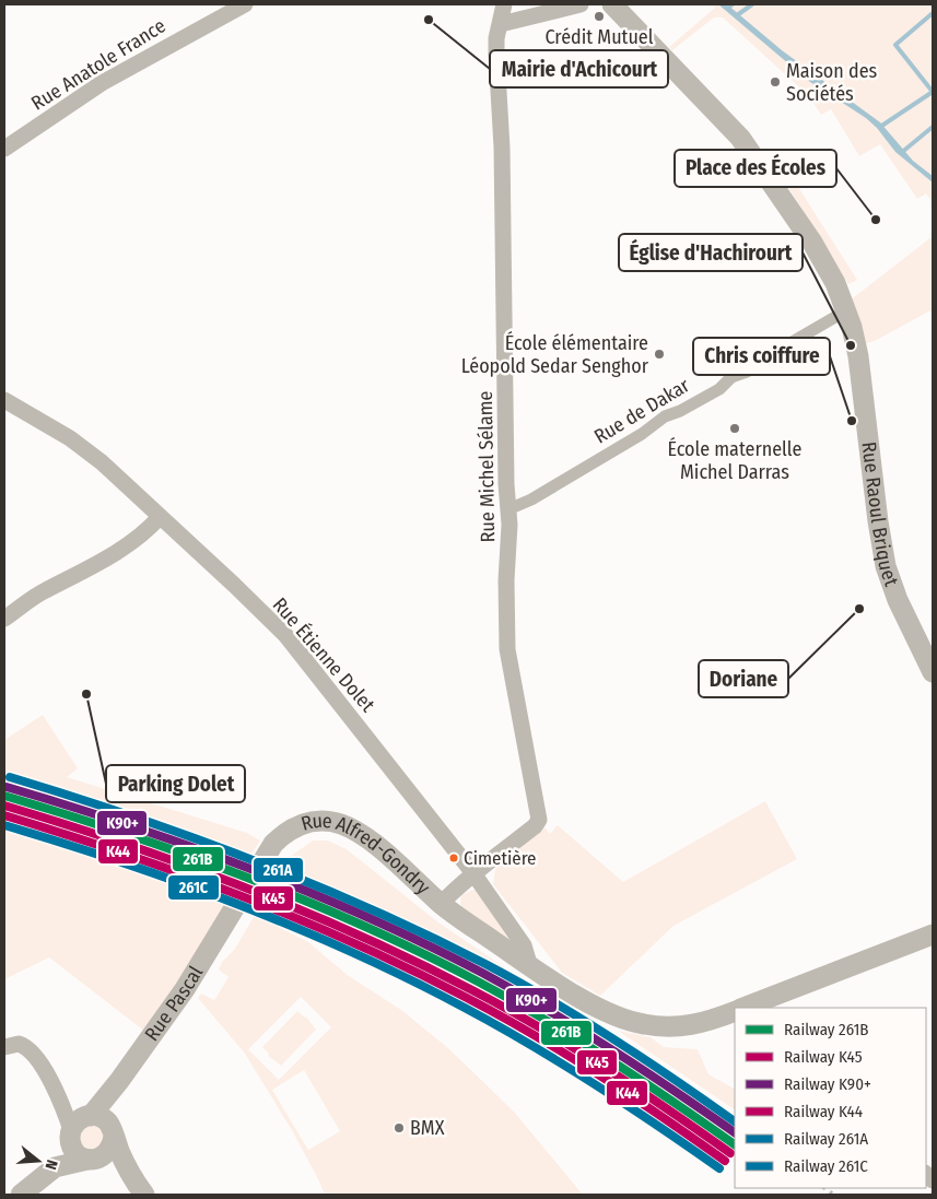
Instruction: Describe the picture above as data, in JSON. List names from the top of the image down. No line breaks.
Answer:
{"streets":{"street":["Rue Anatole France","Rue de Dakar","Rue Michel Sélame","Rue Raoul Briquet","Rue Étienne Dolet","Rue Alfred-Gondry","Rue Pascal"]},"crossings":[["Rue de Dakar","Rue Michel Sélame"],["Rue de Dakar","Rue Raoul Briquet"],["Rue Michel Sélame","Rue Étienne Dolet"],["Rue Étienne Dolet","Rue Alfred-Gondry"],["Rue Alfred-Gondry","Rue Pascal"]],"places":["Crédit Mutuel","Mairie d'Achicourt","Maison des Sociétés","Place des Écoles","Église d'Hachirourt","École élémentaire Léopold Sedar Senghor","Chris coiffure","École maternelle Michel Darras","Doriane","Parking Dolet","Cimetière","BMX"],"lines":["rail line 261A","rail line K90+","rail line 261B","rail line K45","rail line K44","rail line 261C"],"legend":["Railway 261B","Railway K45","Railway K90+","Railway K44","Railway 261A","Railway 261C"],"north":"right"}
